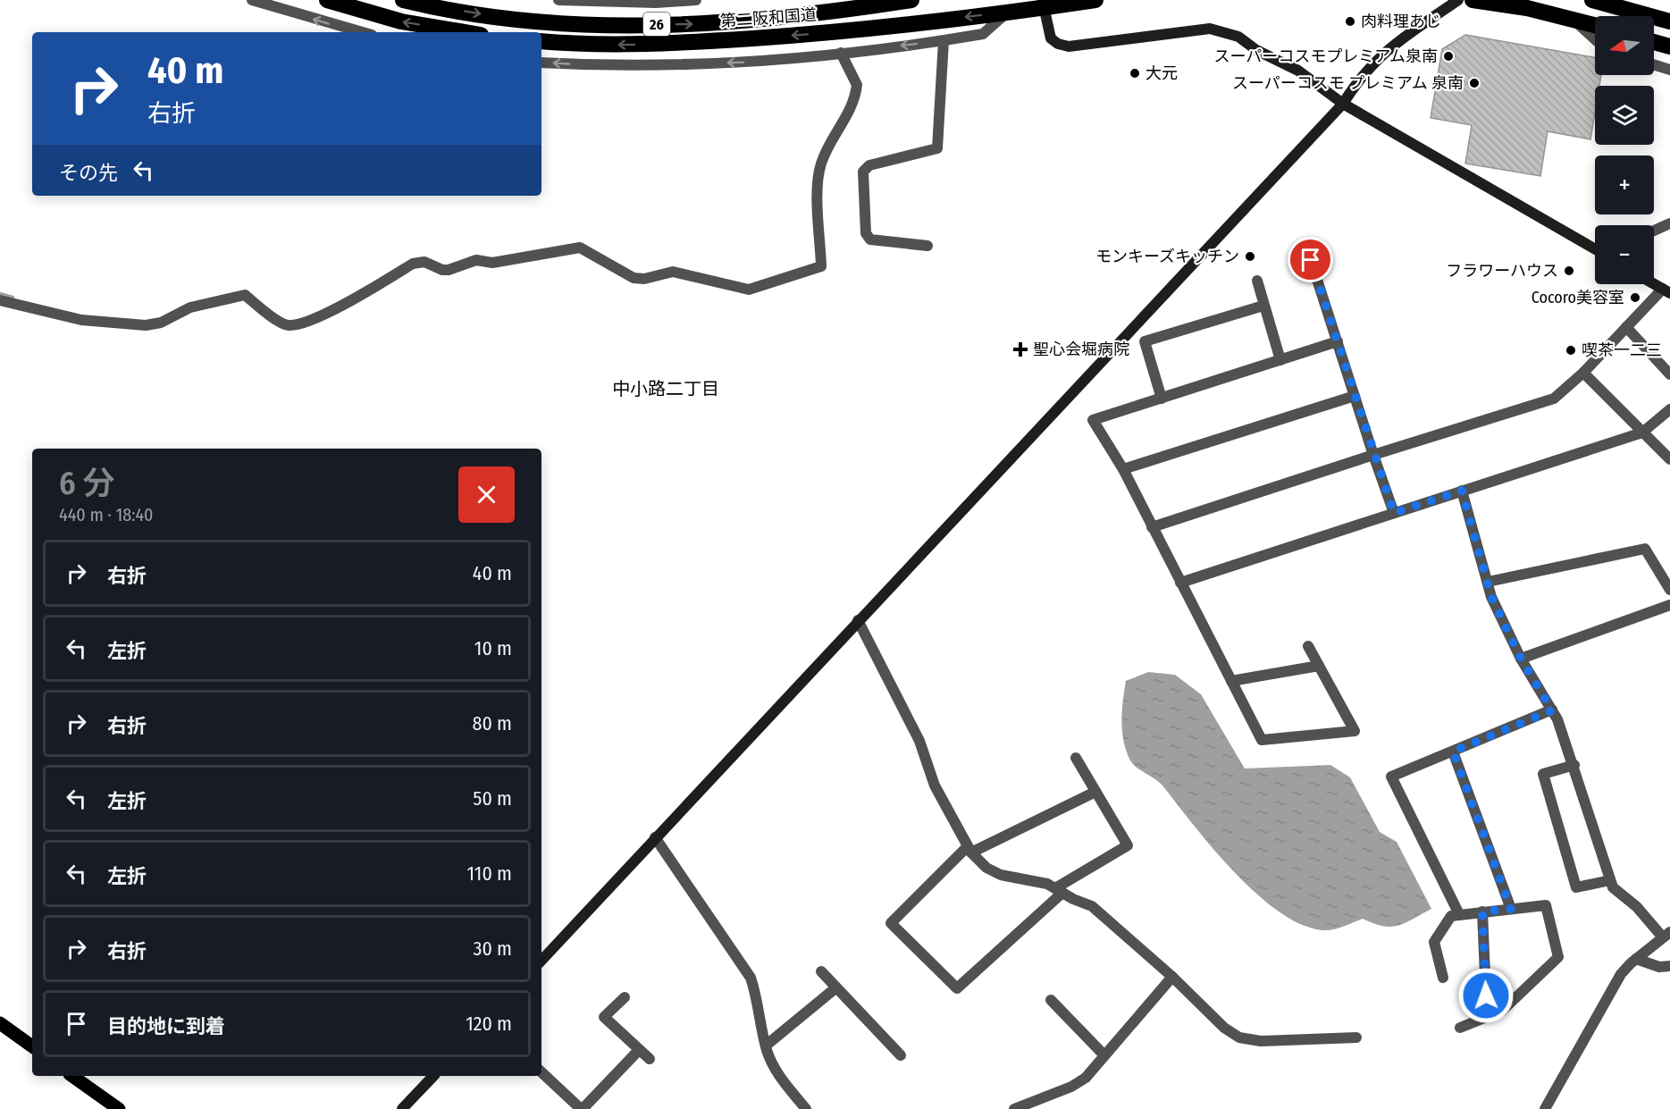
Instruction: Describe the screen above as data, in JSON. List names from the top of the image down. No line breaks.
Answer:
{"streets":{"highway":["第二阪和国道","26"]},"districts":["中小路二丁目"],"places":{"other":["肉料理あじ","スーパーコスモプレミアム泉南","大元","スーパーコスモ プレミアム 泉南","モンキーズキッチン","フラワーハウス","Cocoro美容室","喫茶一二三"],"health":["聖心会堀病院"]},"north":"left","page":{"map_buttons":["+","−"],"turn":["40 m","右折"],"then":"その先","heading":["6 分","440 m · 18:40"],"list":[{"name":"右折","value":"40 m"},{"name":"左折","value":"10 m"},{"name":"右折","value":"80 m"},{"name":"左折","value":"50 m"},{"name":"左折","value":"110 m"},{"name":"右折","value":"30 m"},{"name":"目的地に到着","value":"120 m"}]}}
